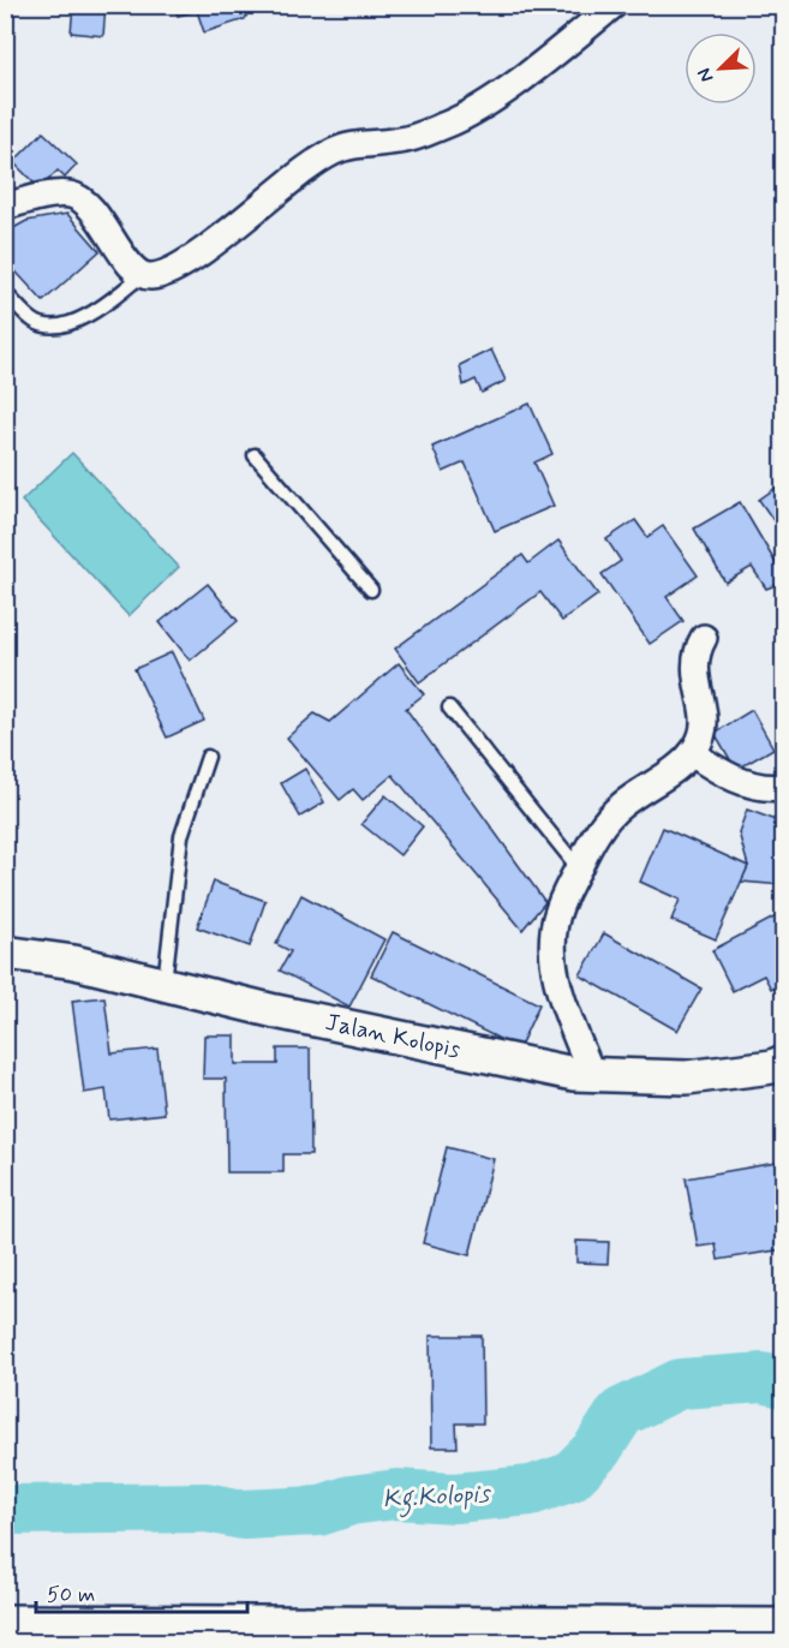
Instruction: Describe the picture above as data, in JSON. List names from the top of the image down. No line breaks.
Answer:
{"streets":{"street":["Jalan Kolopis"]},"water":["Kg.Kolopis"],"scale_bar":"50 m","north":"bottom left"}
